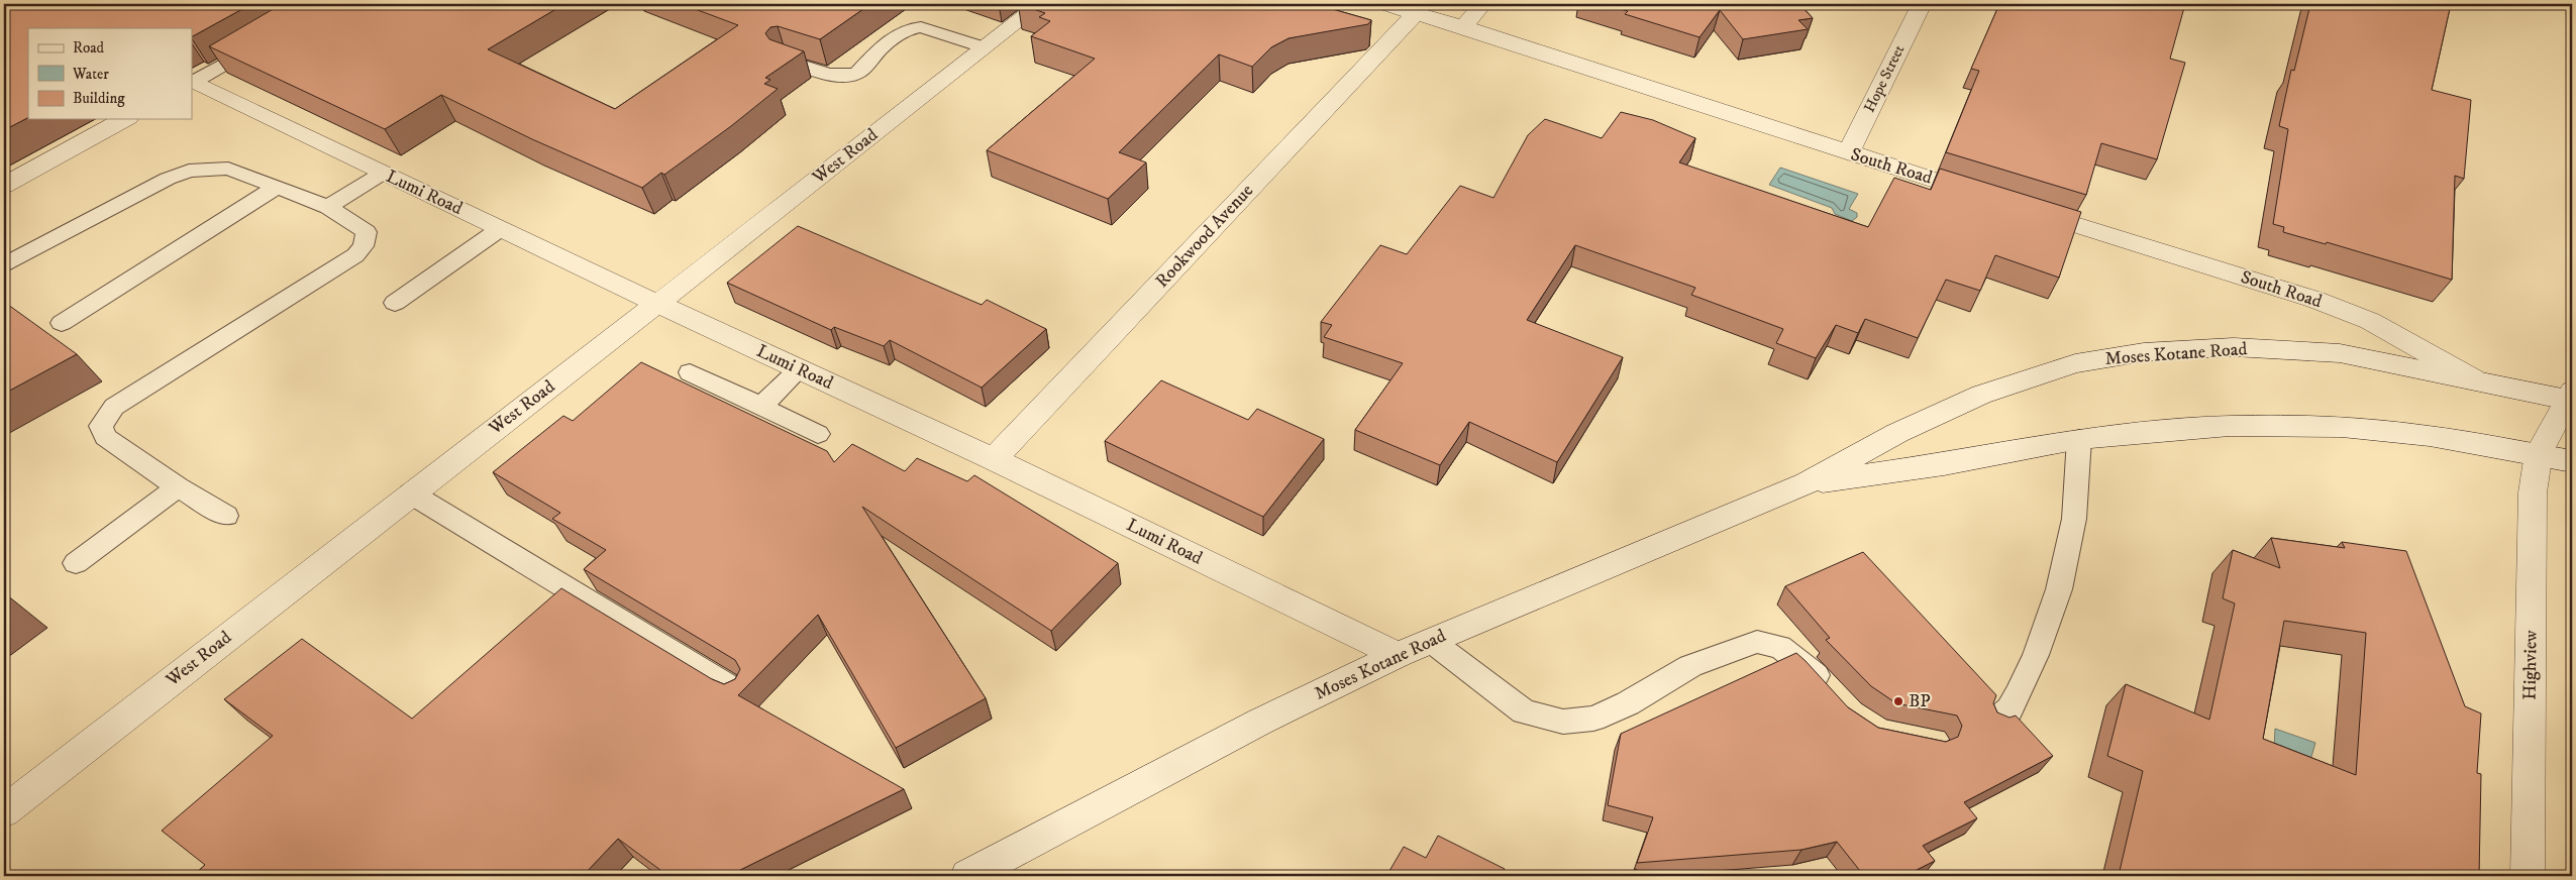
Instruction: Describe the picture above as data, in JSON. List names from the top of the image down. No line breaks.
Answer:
{"streets":{"street":["Hope Street","West Road","South Road","Lumi Road","Rookwood Avenue","Moses Kotane Road","Highview"]},"crossings":[["Hope Street","South Road"],["West Road","Lumi Road"],["South Road","Rookwood Avenue"],["South Road","Moses Kotane Road"],["Lumi Road","Rookwood Avenue"],["Lumi Road","Moses Kotane Road"],["Moses Kotane Road","Highview"]],"places":["BP"],"legend":["Road","Water","Building"]}
